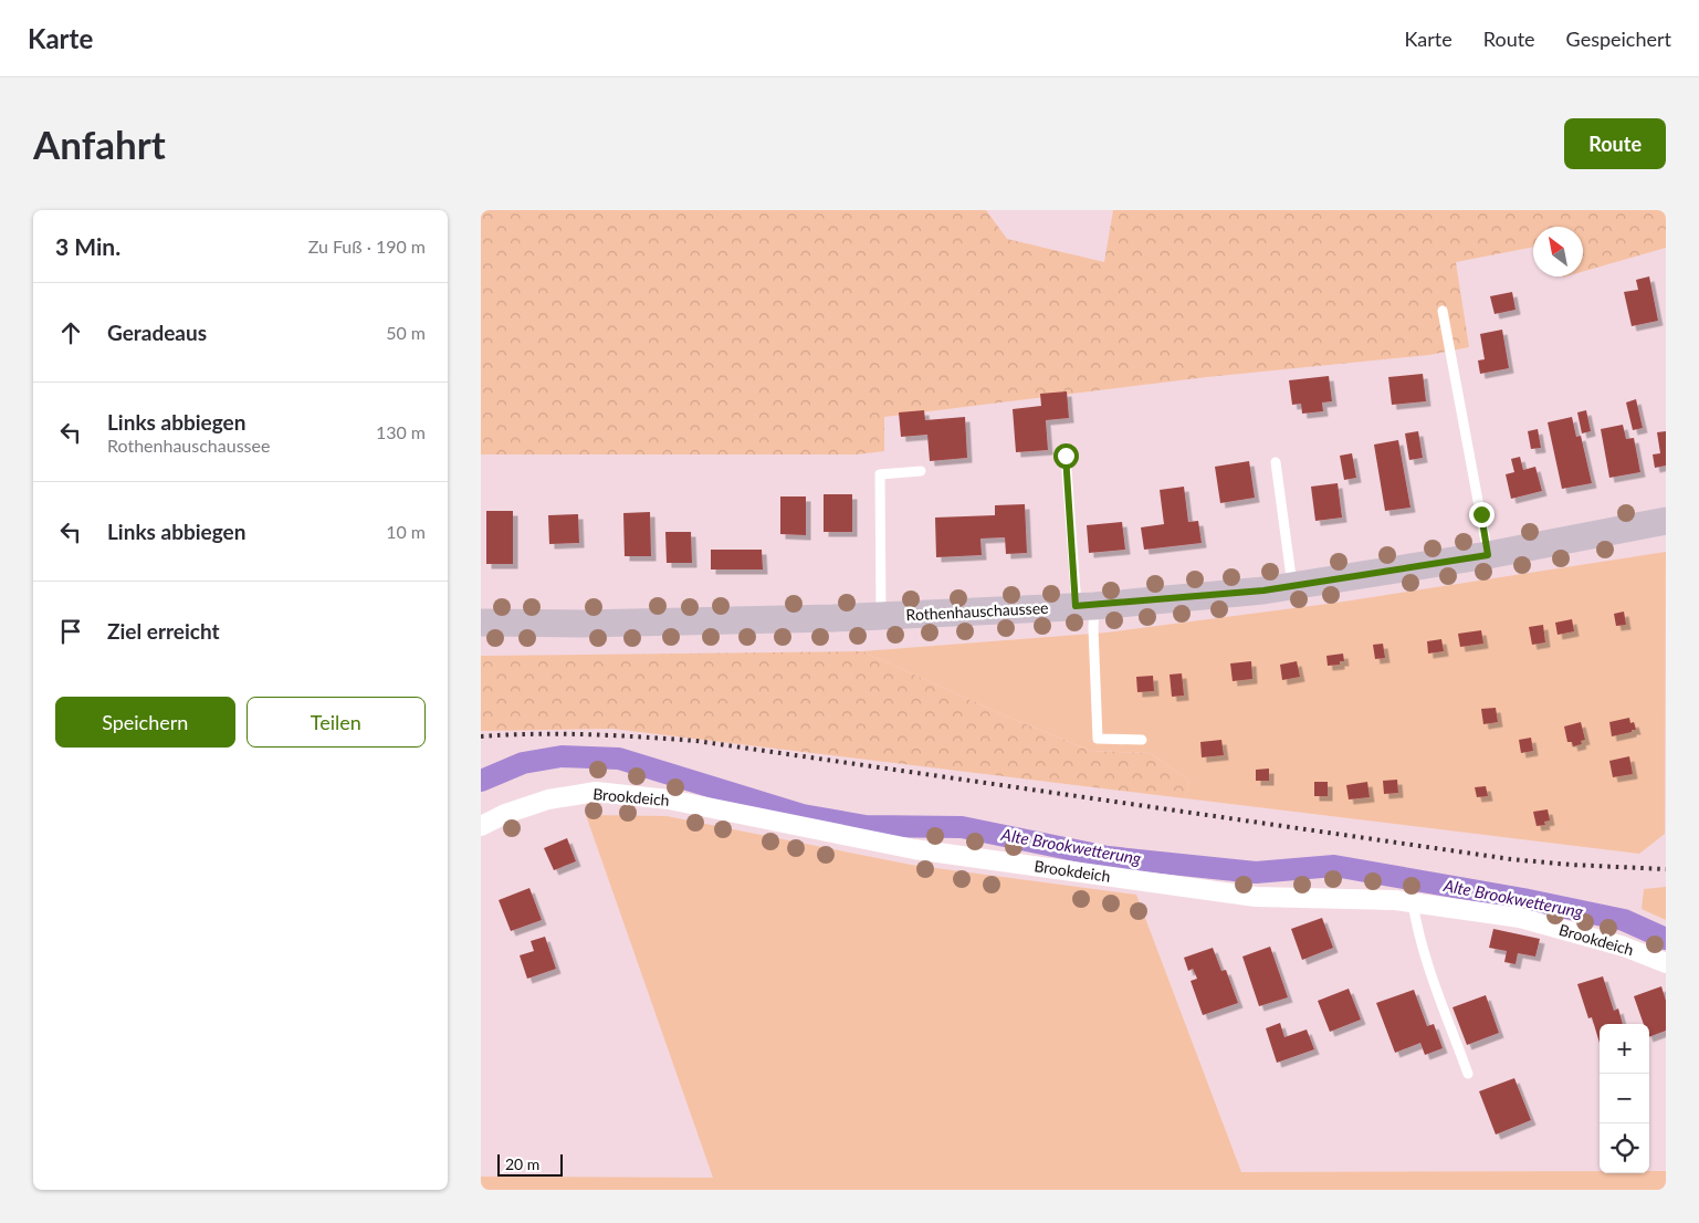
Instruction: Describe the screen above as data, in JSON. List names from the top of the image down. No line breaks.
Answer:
{"streets":{"main road":["Rothenhauschaussee"],"street":["Brookdeich"]},"water":["Alte Brookwetterung"],"scale_bar":"20 m","north":"top left","page":{"header":"Karte","nav":["Karte","Route","Gespeichert"],"buttons":["Route",["Speichern","Teilen"]],"title":"Anfahrt","heading":["3 Min.","Zu Fuß · 190 m"],"list":[["Geradeaus","50 m"],["Links abbiegen","Rothenhauschaussee","130 m"],["Links abbiegen","10 m"],"Ziel erreicht"],"map_buttons":["+","−"],"scale":"20 m"}}
